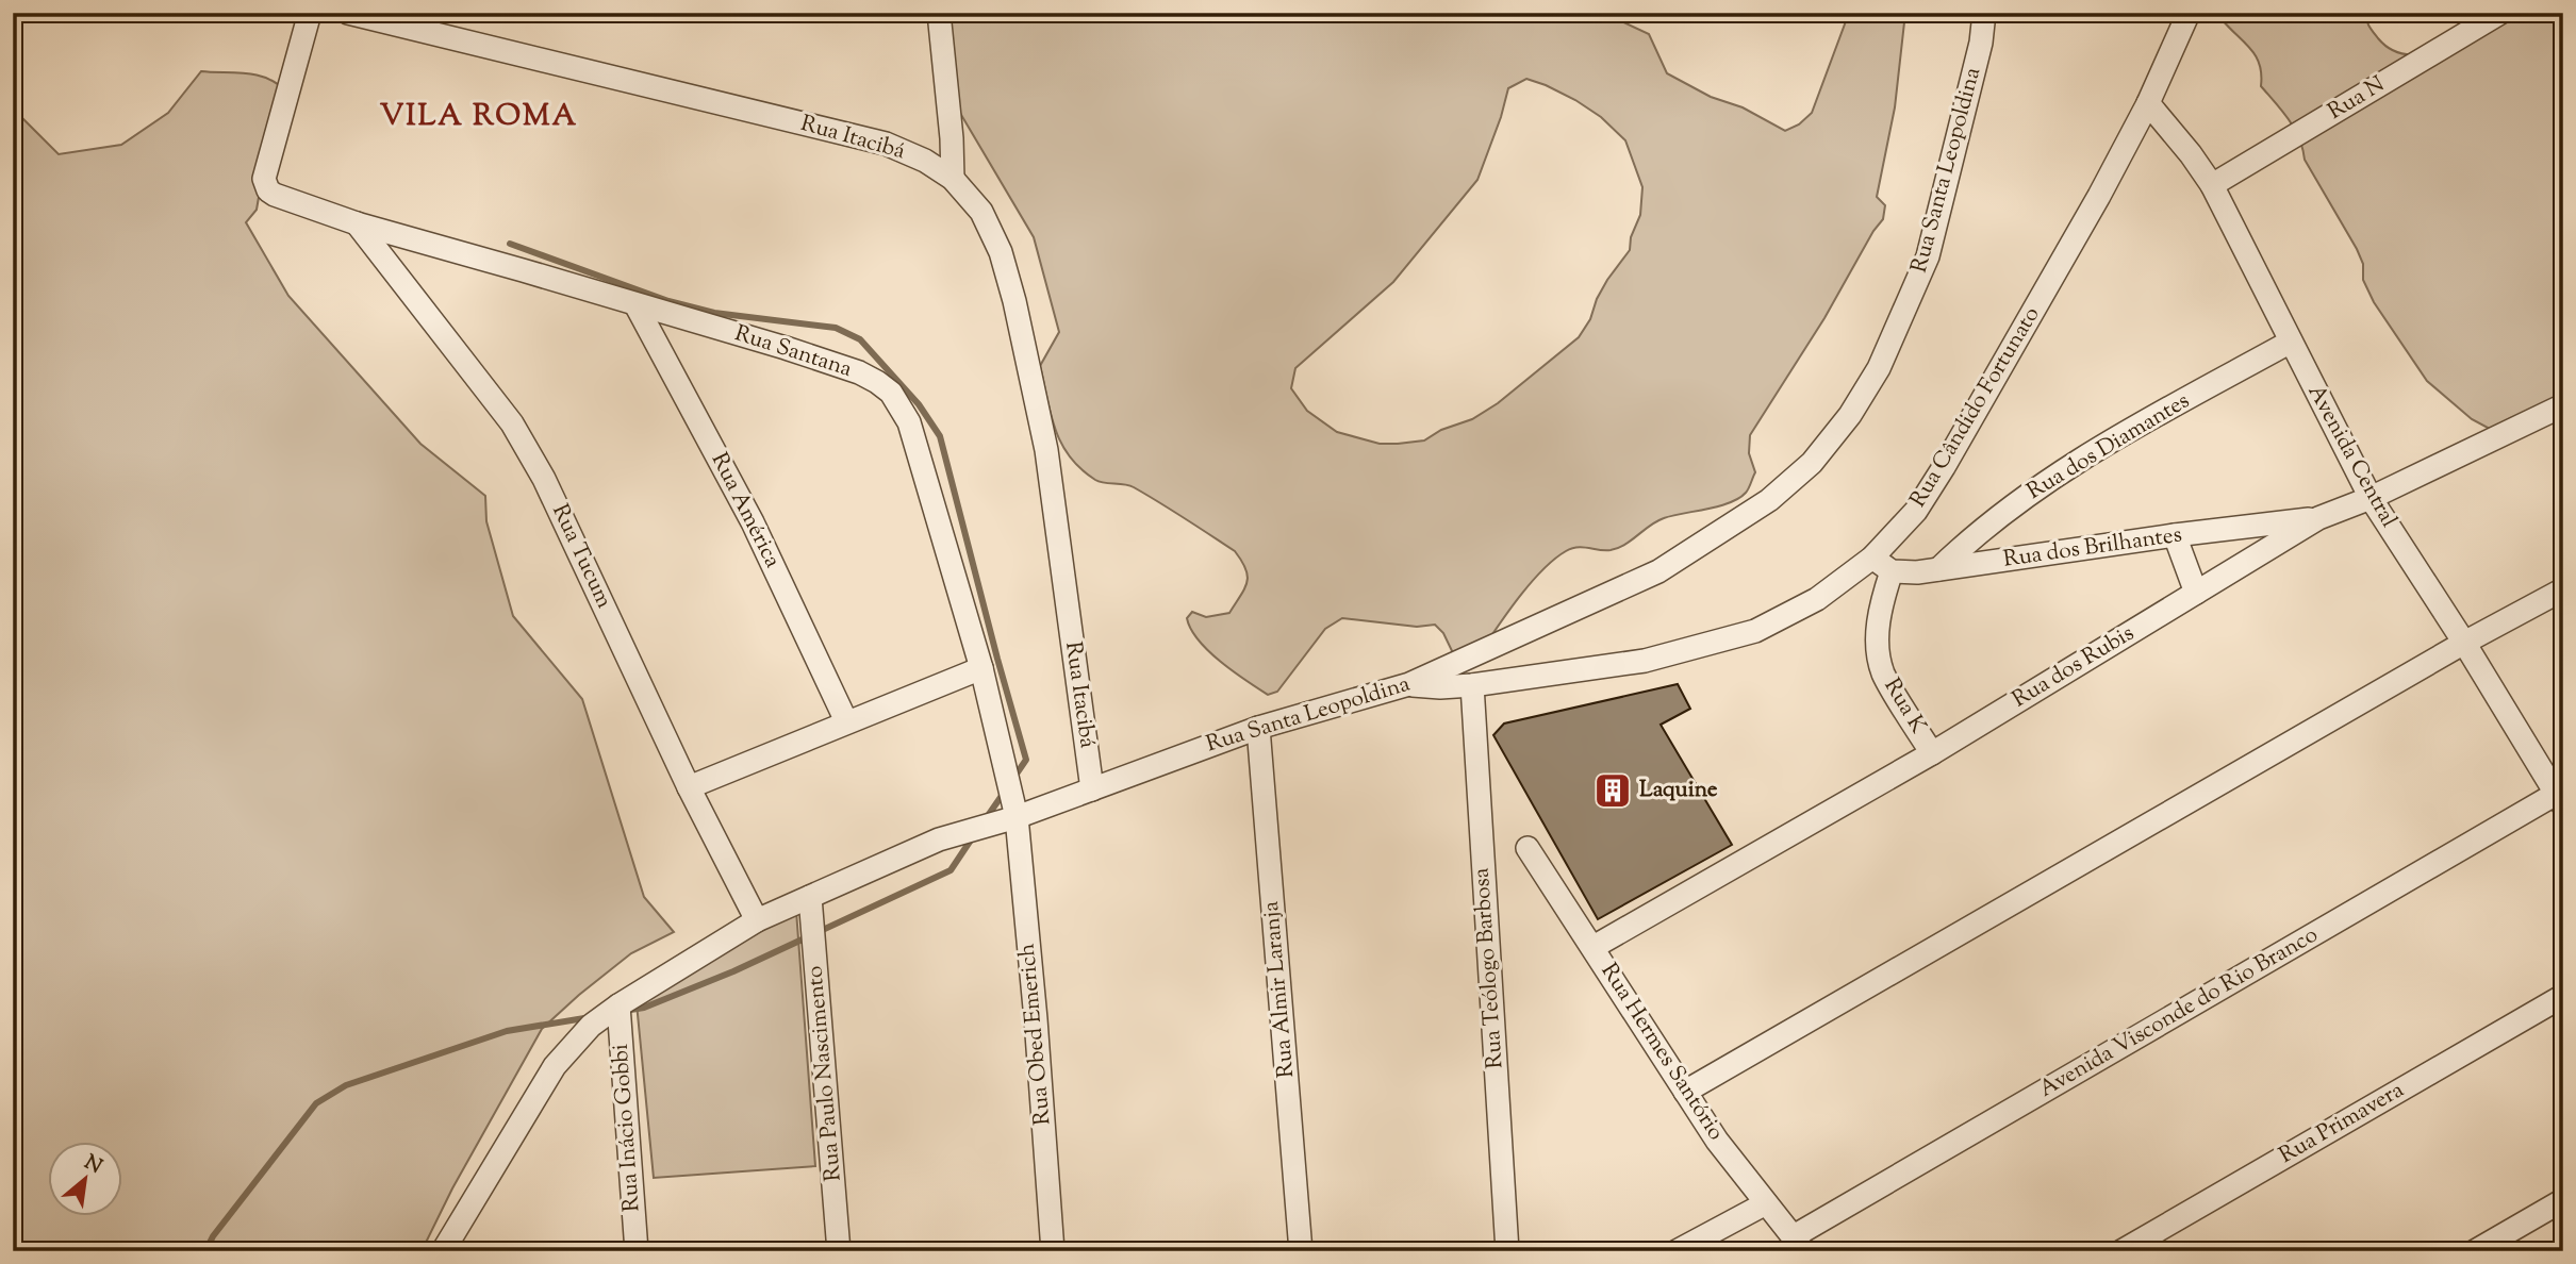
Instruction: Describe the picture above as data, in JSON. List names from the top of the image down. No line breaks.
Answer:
{"streets":{"street":["Rua N","Rua Itacibá","Rua Santa Leopoldina","Rua Santana","Rua Cândido Fortunato","Rua dos Diamantes","Avenida Central","Rua América","Rua dos Brilhantes","Rua Tucum","Rua dos Rubis","Rua K","Rua Teólogo Barbosa","Rua Almir Laranja","Avenida Visconde do Rio Branco","Rua Obed Emerich","Rua Hermes Santório","Rua Paulo Nascimento","Rua Primavera","Rua Inácio Gobbi"]},"crossings":[["Rua N","Avenida Central"],["Rua Itacibá","Rua Santa Leopoldina"],["Rua Santa Leopoldina","Rua Santana"],["Rua Santa Leopoldina","Rua Cândido Fortunato"],["Rua Santa Leopoldina","Rua Tucum"],["Rua Santa Leopoldina","Rua Almir Laranja"],["Rua Santa Leopoldina","Rua Obed Emerich"],["Rua Santa Leopoldina","Rua Paulo Nascimento"],["Rua Santa Leopoldina","Rua Inácio Gobbi"],["Rua Santana","Rua América"],["Rua Santana","Rua Tucum"],["Rua Santana","Rua Obed Emerich"],["Rua Cândido Fortunato","Avenida Central"],["Rua Cândido Fortunato","Rua Teólogo Barbosa"],["Rua dos Diamantes","Avenida Central"],["Rua dos Diamantes","Rua dos Brilhantes"],["Avenida Central","Rua dos Rubis"],["Avenida Central","Avenida Visconde do Rio Branco"],["Rua dos Brilhantes","Rua dos Rubis"],["Rua dos Brilhantes","Rua K"],["Rua dos Rubis","Rua K"],["Rua dos Rubis","Rua Hermes Santório"],["Avenida Visconde do Rio Branco","Rua Hermes Santório"]],"districts":["VILA ROMA"],"places":{"building":["Laquine"]},"north":"top right"}
